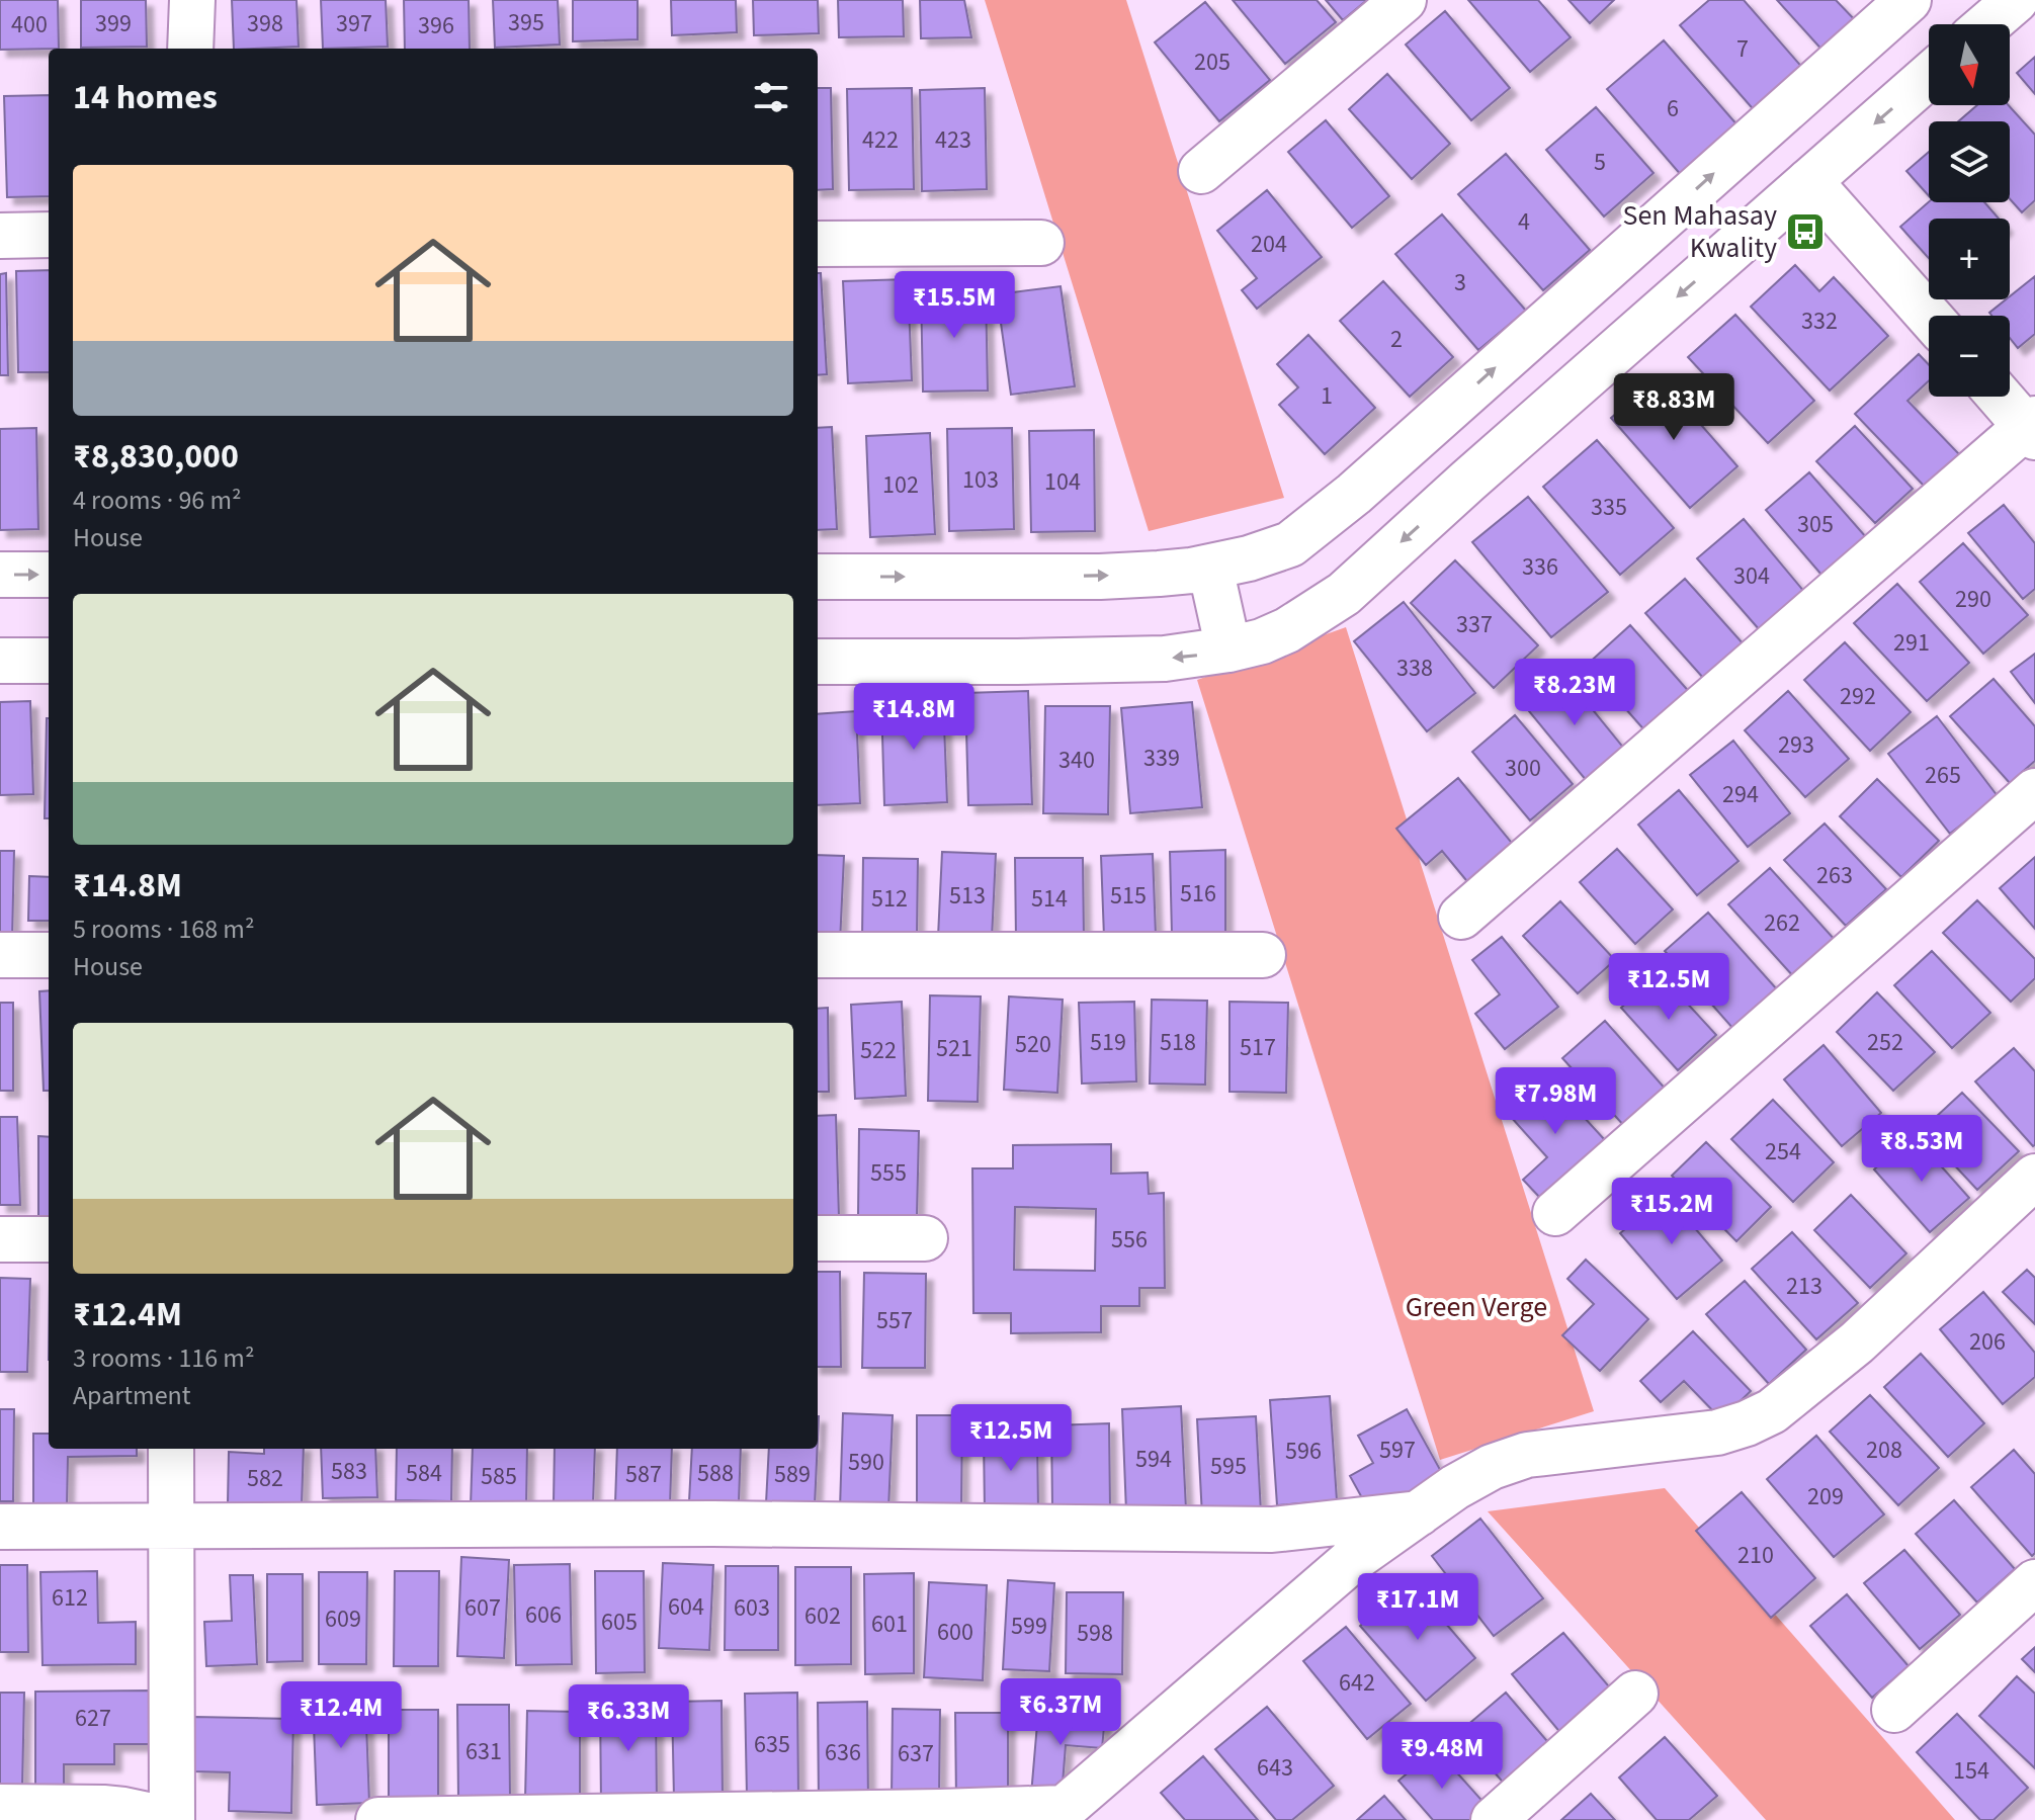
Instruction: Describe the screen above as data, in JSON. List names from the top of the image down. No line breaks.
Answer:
{"parks":["Green Verge"],"places":{"bus stop":["Sen Mahasay Kwality"]},"house_numbers":["395","399","398","397","400","396","7","205","6","422","423","5","4","204","3","332","2","1","103","104","102","335","305","336","304","290","337","291","338","292","293","339","340","300","265","294","263","516","513","515","512","514","262","519","518","252","520","517","521","522","254","555","556","213","557","206","597","208","596","594","590","595","583","584","588","587","589","585","582","209","210","612","604","607","603","606","602","609","605","601","599","600","598","642","627","635","631","636","637","643","154"],"north":"bottom","page":{"map_buttons":["+","−"],"heading":"14 homes","list":[{"name":"₹8,830,000","note":"4 rooms · 96 m² · House"},{"name":"₹14.8M","note":"5 rooms · 168 m² · House"},{"name":"₹12.4M","note":"3 rooms · 116 m² · Apartment"}],"price":["₹15.5M","₹8.83M","₹8.23M","₹14.8M","₹12.5M","₹7.98M","₹8.53M","₹15.2M","₹12.5M","₹17.1M","₹6.37M","₹12.4M","₹6.33M","₹9.48M"]}}
